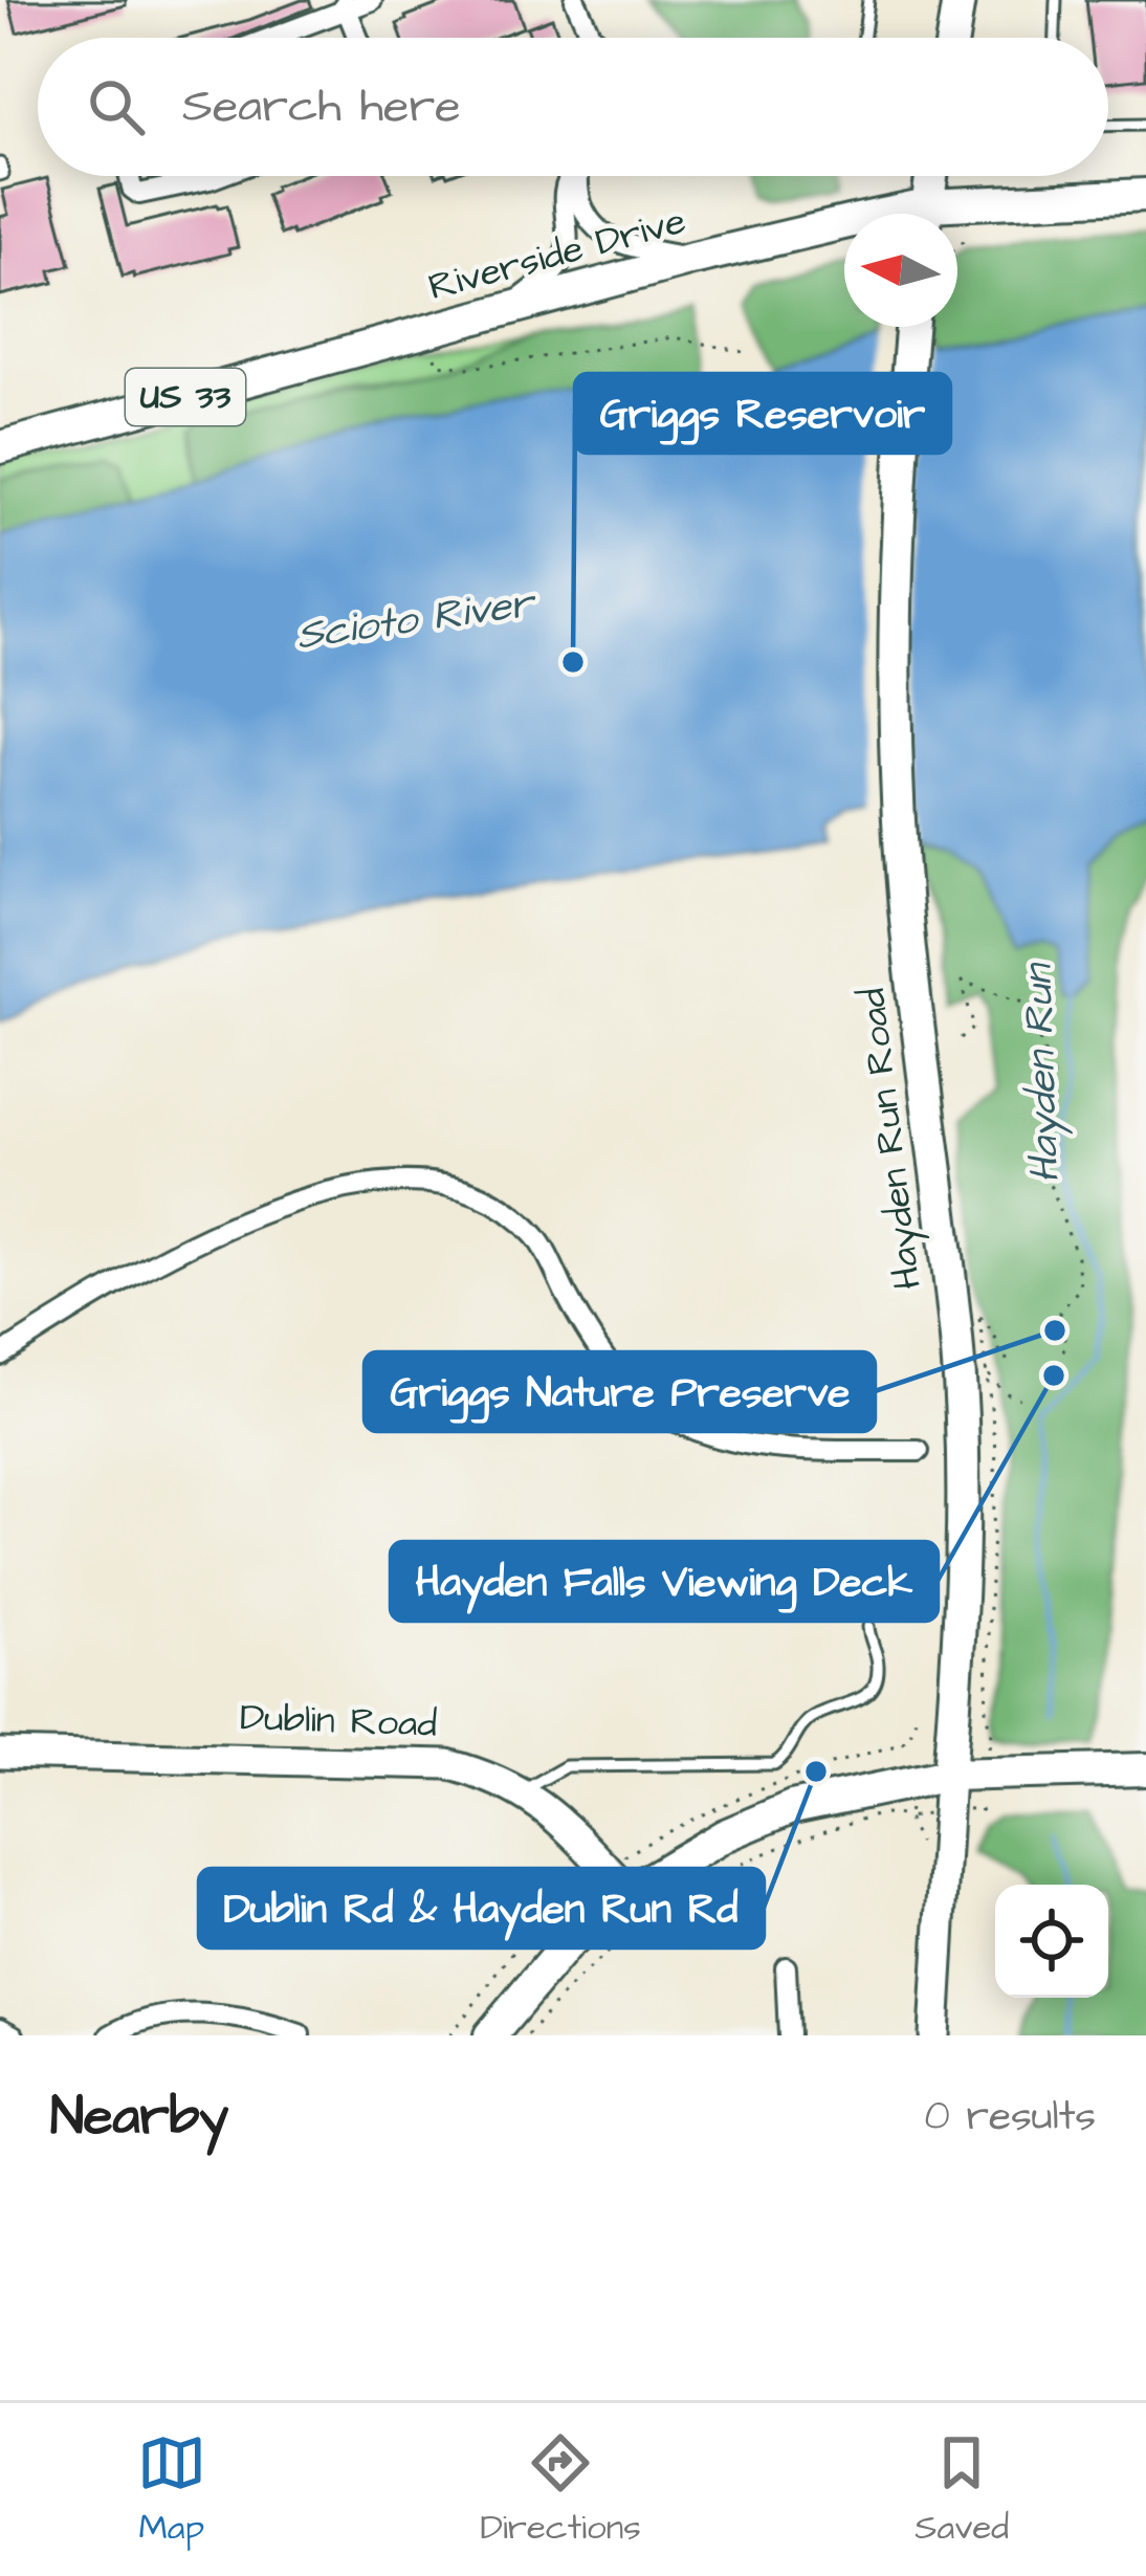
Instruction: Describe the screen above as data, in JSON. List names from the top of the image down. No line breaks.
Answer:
{"streets":{"main road":["Riverside Drive","US 33","Hayden Run Road","Dublin Road"]},"water":["Scioto River","Hayden Run"],"places":["Griggs Reservoir","Griggs Nature Preserve","Hayden Falls Viewing Deck","Dublin Rd & Hayden Run Rd"],"north":"left","page":{"search":"Search here","heading":["Nearby","0 results"],"nav":["Map","Directions","Saved"]}}
